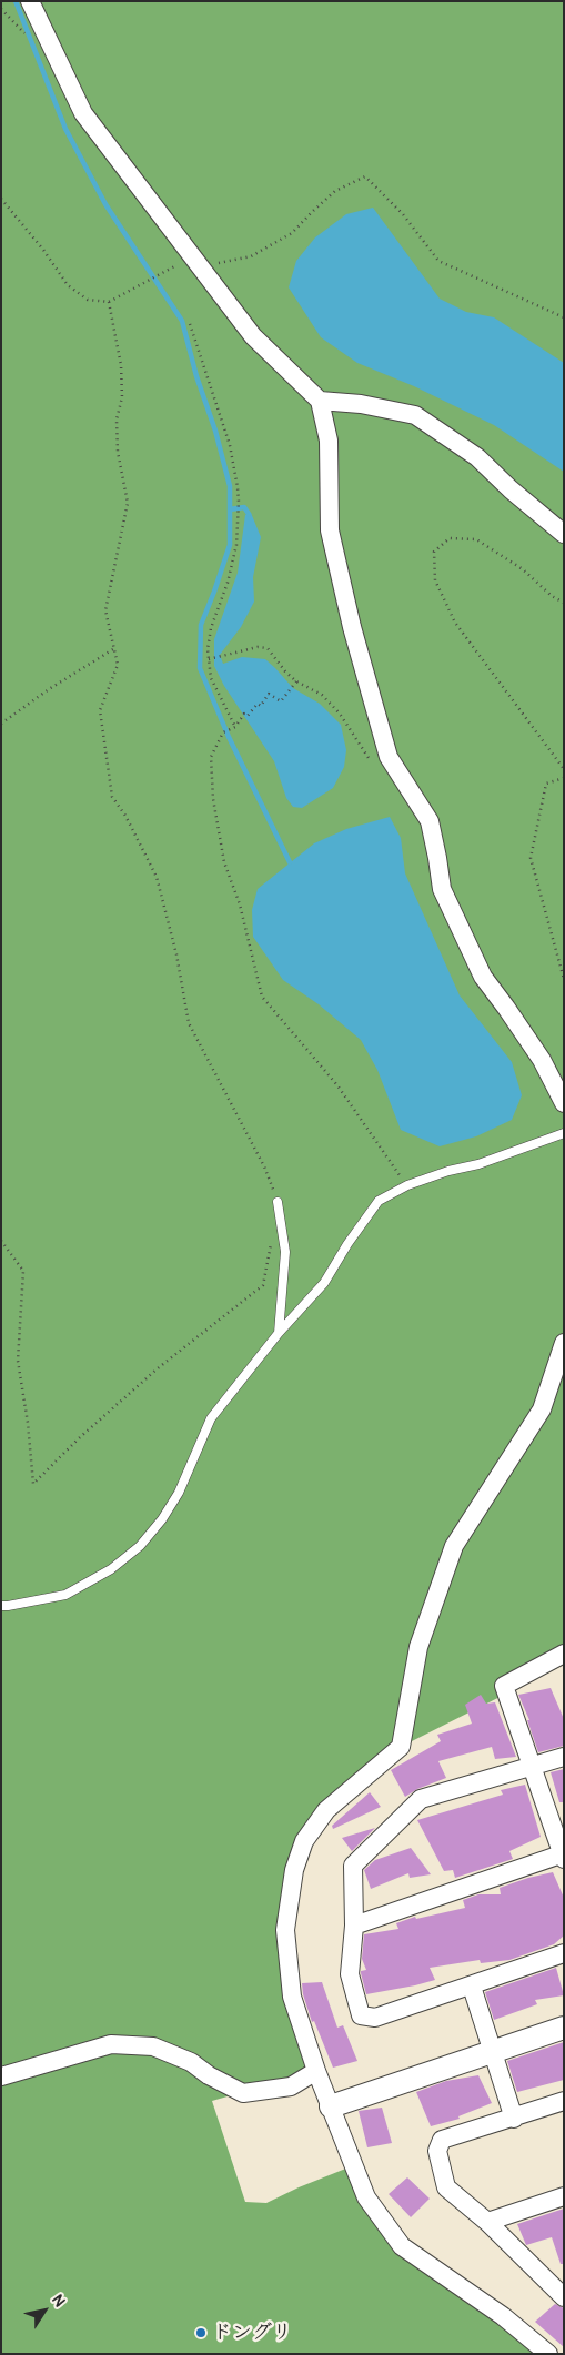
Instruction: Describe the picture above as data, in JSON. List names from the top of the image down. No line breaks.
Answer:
{"places":["ドングリ"],"north":"top right"}
